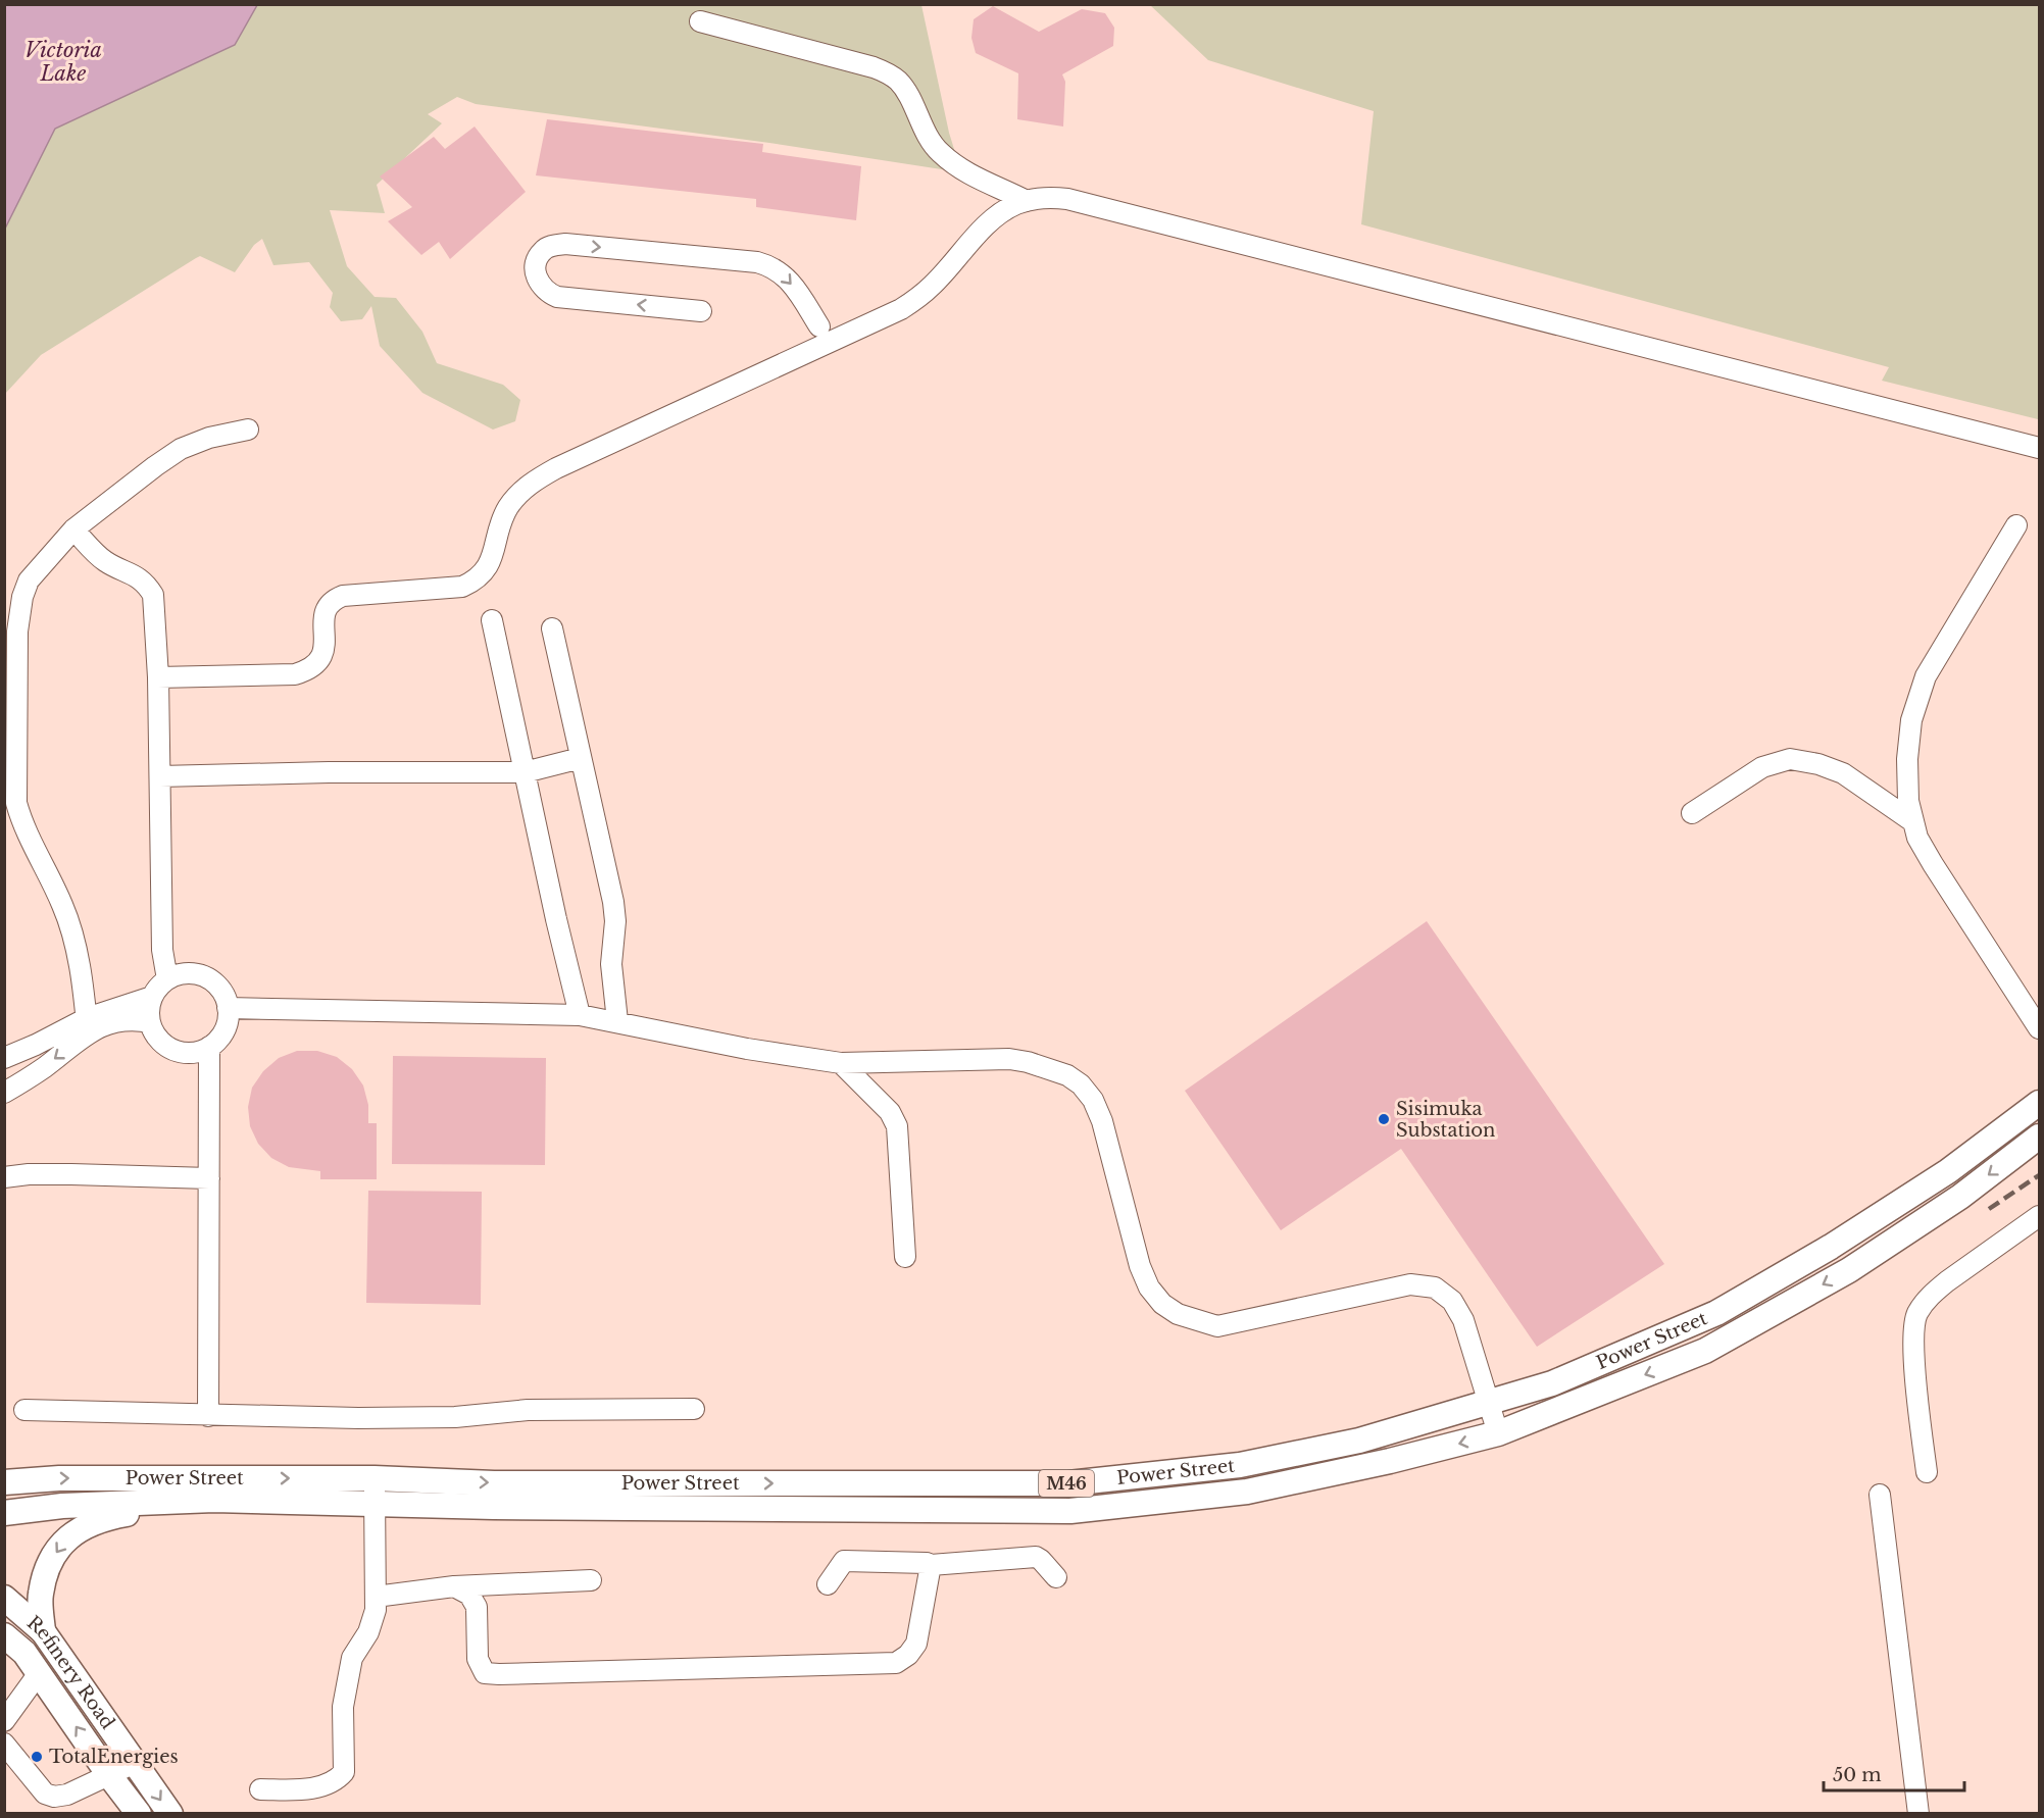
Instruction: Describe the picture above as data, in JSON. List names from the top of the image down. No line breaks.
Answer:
{"streets":{"main road":["Power Street","M46","Refinery Road"]},"water":["Victoria Lake"],"places":["Sisimuka Substation","TotalEnergies"],"scale_bar":"50 m"}
